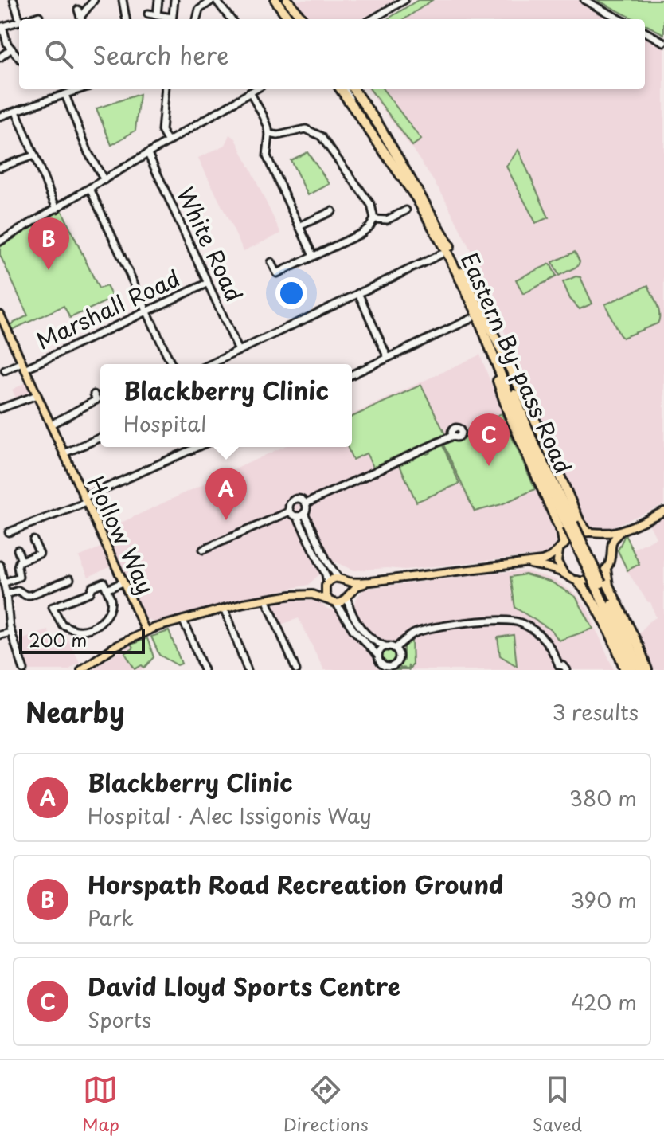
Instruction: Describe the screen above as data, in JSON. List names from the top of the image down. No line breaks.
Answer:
{"streets":{"highway":["Eastern By-pass Road"],"main road":["Hollow Way"],"street":["White Road","Marshall Road"]},"crossings":[["White Road","Marshall Road"],["Marshall Road","Hollow Way"]],"scale_bar":"200 m","page":{"search":"Search here","pins":["B","C","A"],"popup":["Blackberry Clinic","Hospital"],"scale":"200 m","heading":["Nearby","3 results"],"list":[{"mark":"A","name":"Blackberry Clinic","note":"Hospital · Alec Issigonis Way","value":"380 m"},{"mark":"B","name":"Horspath Road Recreation Ground","note":"Park","value":"390 m"},{"mark":"C","name":"David Lloyd Sports Centre","note":"Sports","value":"420 m"}],"nav":["Map","Directions","Saved"]}}
